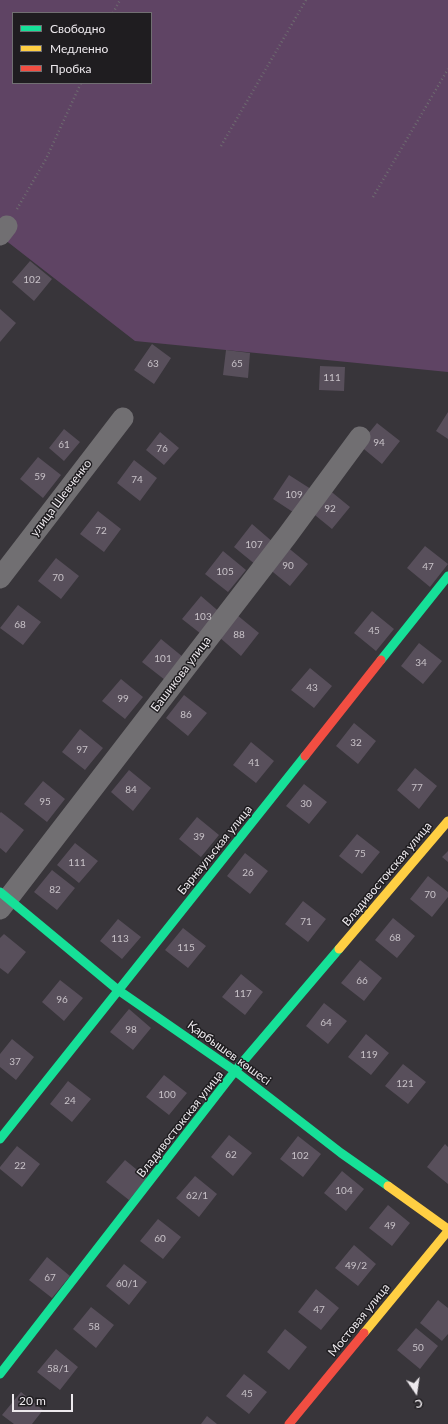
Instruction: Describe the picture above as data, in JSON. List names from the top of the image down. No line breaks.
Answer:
{"streets":{"street":["улица Шевченко","Башикова улица","Барнаульская улица","Владивостокская улица","Қарбышев көшесі","Мостовая улица"]},"crossings":[["Башикова улица","Қарбышев көшесі"],["Барнаульская улица","Қарбышев көшесі"],["Владивостокская улица","Қарбышев көшесі"],["Қарбышев көшесі","Мостовая улица"]],"house_numbers":["102","63","65","111","94","61","76","59","74","109","92","72","107","90","47","105","70","103","68","45","88","101","34","43","99","86","32","97","41","77","84","95","30","39","75","111","26","82","70","71","68","113","115","66","117","96","64","98","119","37","121","100","24","62","102","22","104","62/1","49","60","49/2","67","60/1","47","58","50","58/1","45"],"legend":["Свободно","Медленно","Пробка"],"scale_bar":"20 m","north":"bottom"}
